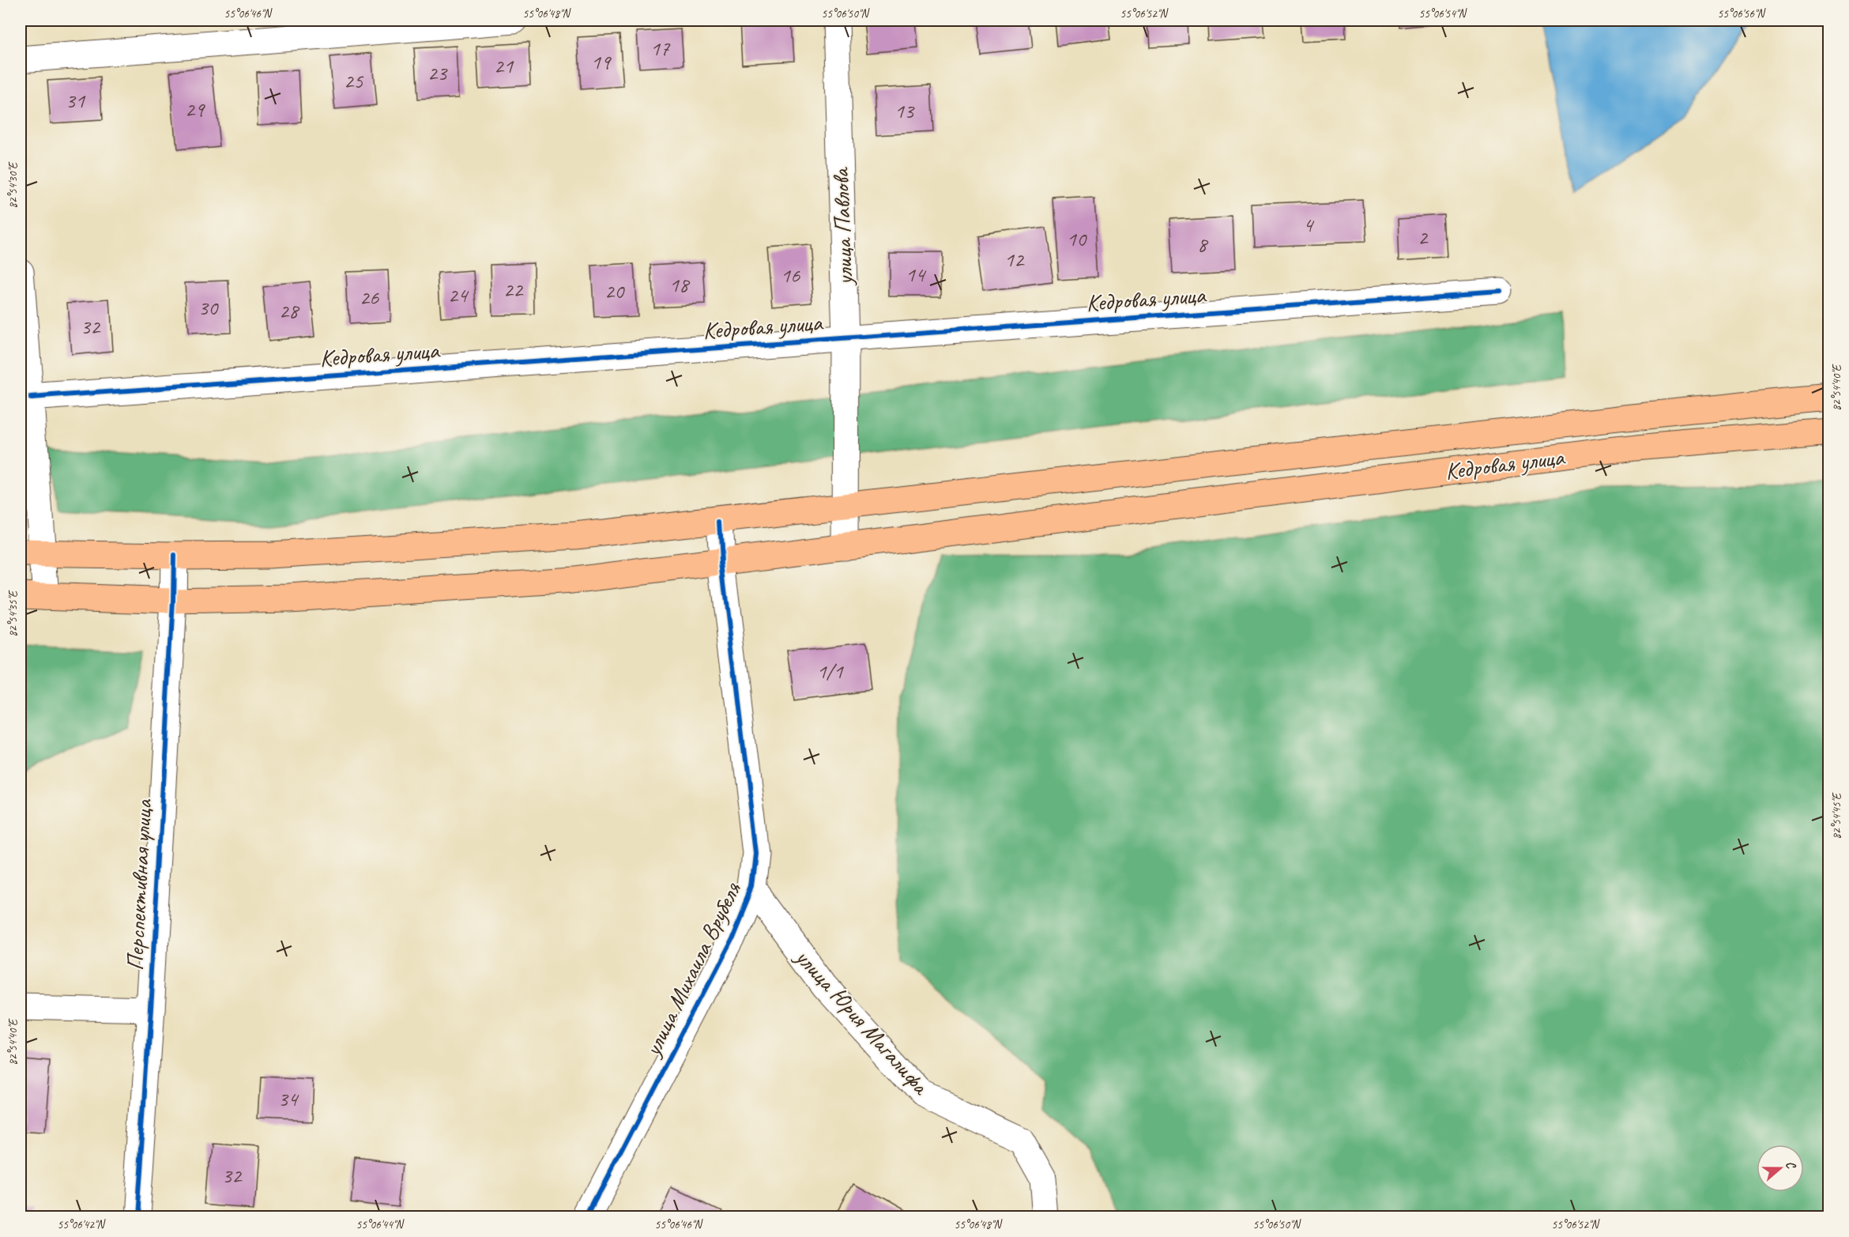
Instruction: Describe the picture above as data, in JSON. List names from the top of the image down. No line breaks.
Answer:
{"streets":{"main road":["Кедровая улица"],"street":["улица Павлова","Перспективная улица","улица Михаила Врубеля","улица Юрия Магалифа"]},"crossings":[["улица Павлова","Кедровая улица"],["Кедровая улица","Перспективная улица"],["Кедровая улица","улица Михаила Врубеля"],["улица Михаила Врубеля","улица Юрия Магалифа"]],"house_numbers":["17","19","21","23","25","31","29","13","4","2","10","8","12","14","16","18","22","20","24","26","30","28","32","1/1","34","32"],"north":"right","coordinates":["55°06'46\"N","55°06'48\"N","55°06'50\"N","55°06'52\"N","55°06'54\"N","55°06'56\"N","82°54'30\"E","82°54'40\"E","82°54'35\"E","82°54'45\"E","55°06'42\"N","55°06'44\"N"]}
